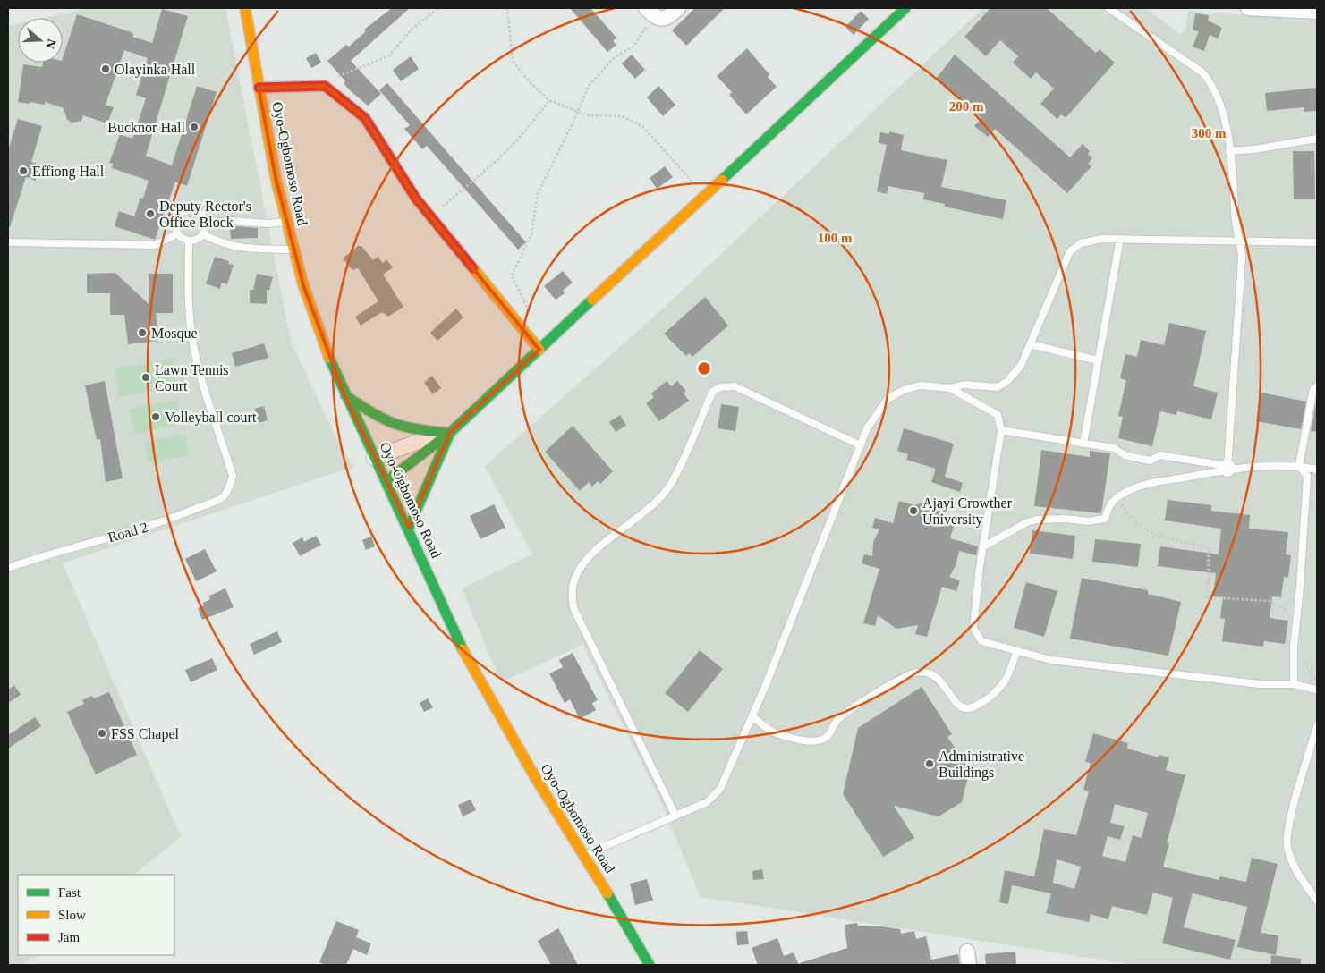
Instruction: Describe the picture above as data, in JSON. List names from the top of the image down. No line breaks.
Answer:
{"streets":{"main road":["Oyo-Ogbomoso Road"],"lane":["Road 2"]},"places":["Olayinka Hall","Bucknor Hall","Effiong Hall","Deputy Rector's Office Block","Mosque","Lawn Tennis Court","Volleyball court","Ajayi Crowther University","FSS Chapel","Administrative Buildings"],"legend":["Fast","Slow","Jam"],"north":"right","rings":["200 m","300 m","100 m"]}
